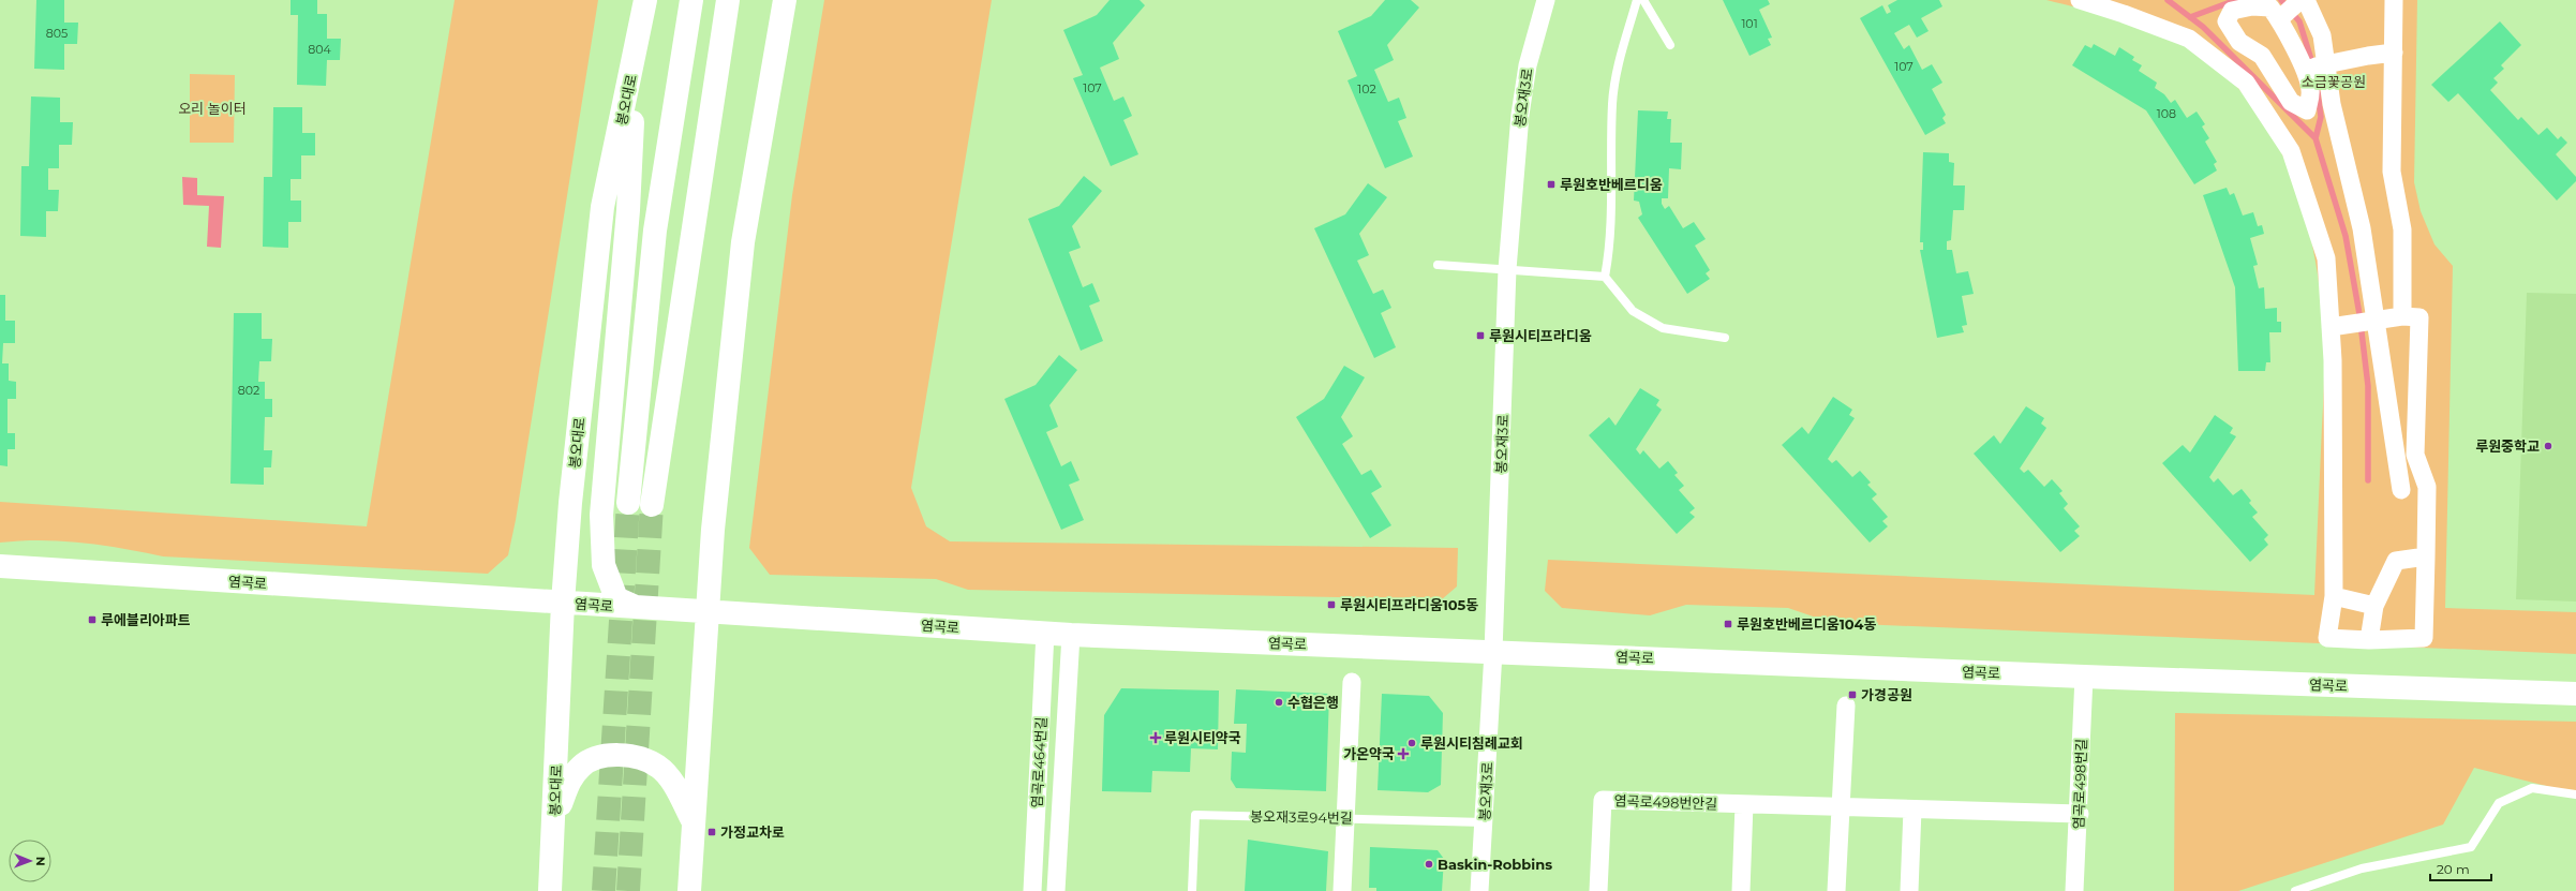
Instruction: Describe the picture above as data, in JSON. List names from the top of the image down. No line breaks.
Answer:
{"streets":{"main road":["봉오대로","염곡로"],"street":["봉오재3로","염곡로464번길","염곡로498번길","염곡로498번안길"],"lane":["봉오재3로94번길"]},"crossings":[["봉오재3로","염곡로"],["봉오재3로","봉오재3로94번길"],["봉오대로","염곡로"],["염곡로","염곡로464번길"],["염곡로","염곡로498번길"],["염곡로498번길","염곡로498번안길"]],"parks":["소금꽃공원","오리 놀이터"],"places":{"transit":["루원호반베르디움","루원시티프라디움","루원시티프라디움105동","루에블리아파트","루원호반베르디움104동","가경공원","가정교차로"],"other":["루원중학교","수협은행","루원시티침례교회","Baskin-Robbins"],"health":["루원시티약국","가온약국"]},"house_numbers":["101","805","804","107","107","102","108","802"],"scale_bar":"20 m","north":"right"}
